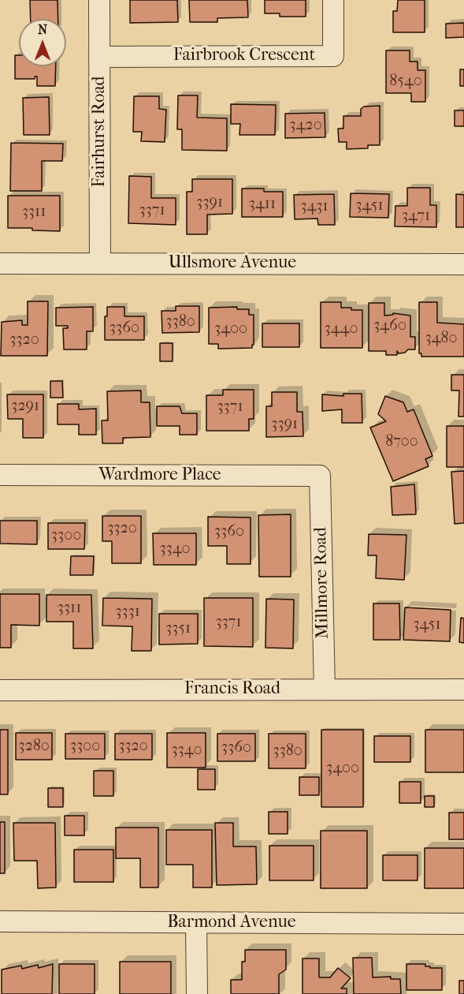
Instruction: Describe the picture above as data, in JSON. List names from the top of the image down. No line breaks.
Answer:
{"streets":{"street":["Fairbrook Crescent","Fairhurst Road","Ullsmore Avenue","Wardmore Place","Millmore Road","Francis Road","Barmond Avenue"]},"crossings":[["Fairbrook Crescent","Fairhurst Road"],["Fairhurst Road","Ullsmore Avenue"],["Wardmore Place","Millmore Road"],["Millmore Road","Francis Road"]],"house_numbers":["8540","3420","3391","3411","3451","3431","3371","3311","3471","3380","3460","3360","3400","3440","3480","3320","3291","3371","3391","8700","3320","3360","3300","3340","3311","3331","3371","3451","3351","3280","3300","3320","3360","3340","3380","3400"],"north":"top"}
